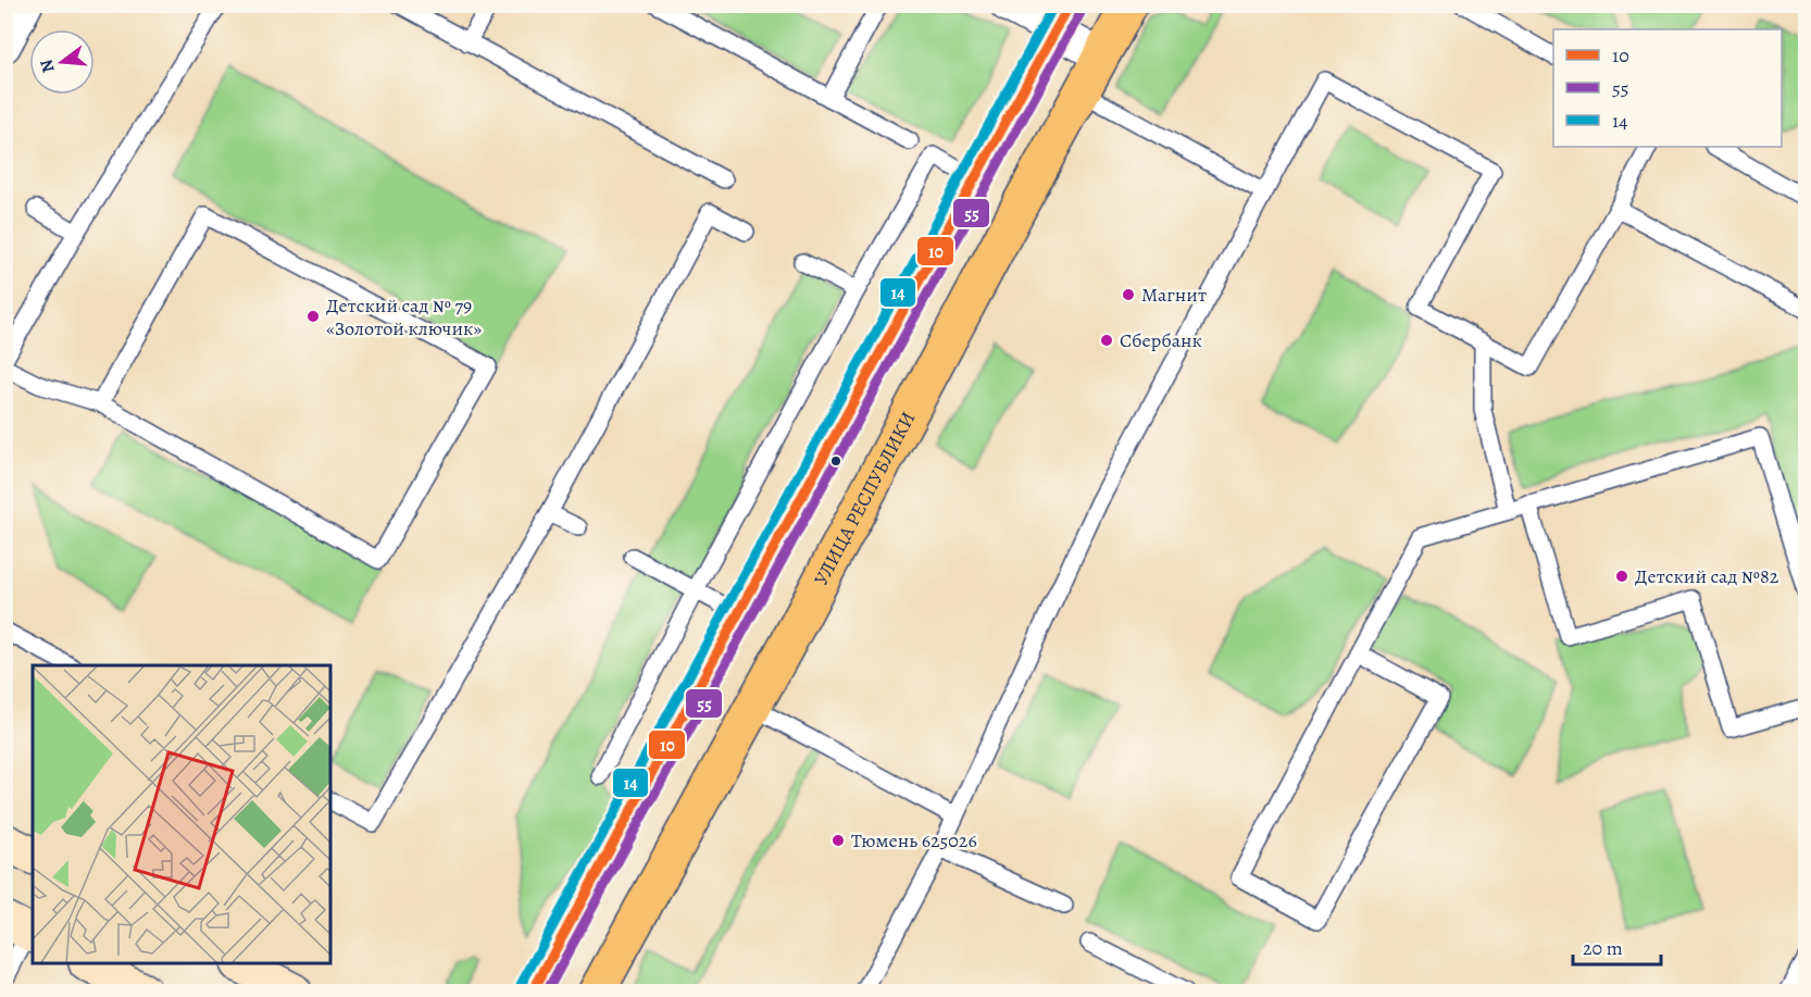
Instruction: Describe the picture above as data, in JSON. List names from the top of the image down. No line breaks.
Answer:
{"streets":{"main road":["УЛИЦА РЕСПУБЛИКИ"]},"places":["Магнит","Детский сад № 79 «Золотой ключик»","Сбербанк","Детский сад №82","Тюмень 625026"],"lines":["transit line 10","transit line 14","transit line 55"],"legend":["10","55","14"],"scale_bar":"20 m","north":"left"}
